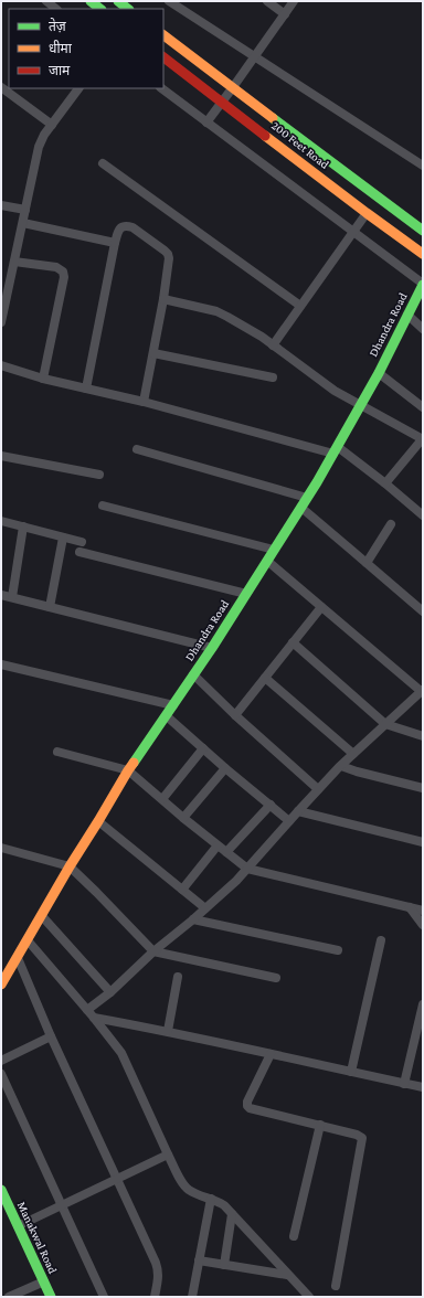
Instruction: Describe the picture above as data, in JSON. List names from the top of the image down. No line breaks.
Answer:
{"streets":{"street":["200 Feet Road","Dhandra Road","Manakwal Road"]},"legend":["तेज़","धीमा","जाम"]}
